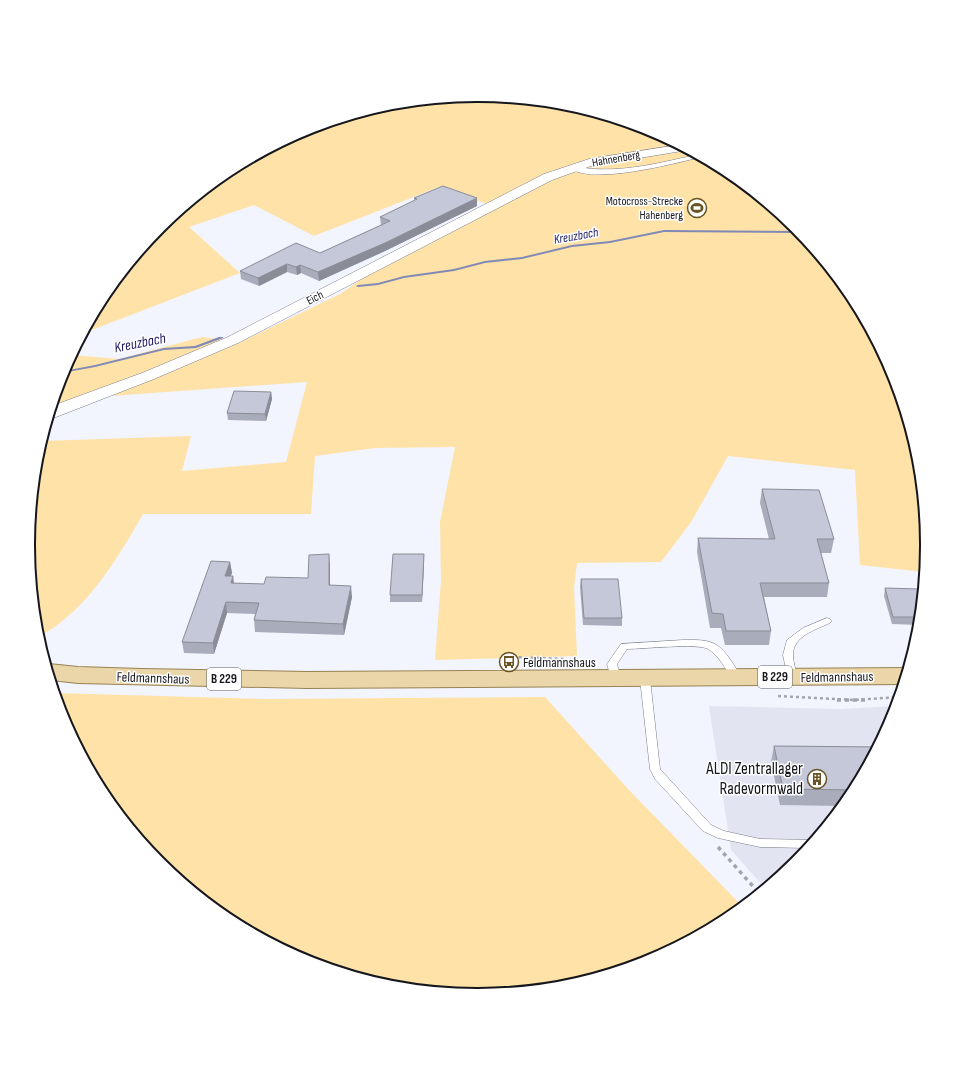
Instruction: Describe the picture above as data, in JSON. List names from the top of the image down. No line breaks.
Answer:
{"streets":{"main road":["B 229","Feldmannshaus"],"street":["Hahnenberg","Eich"]},"crossings":[["Hahnenberg","Eich"]],"water":["Kreuzbach"],"places":{"sports":["Motocross-Strecke Hahenberg"],"bus stop":["Feldmannshaus"],"building":["ALDI Zentrallager Radevormwald"]}}
